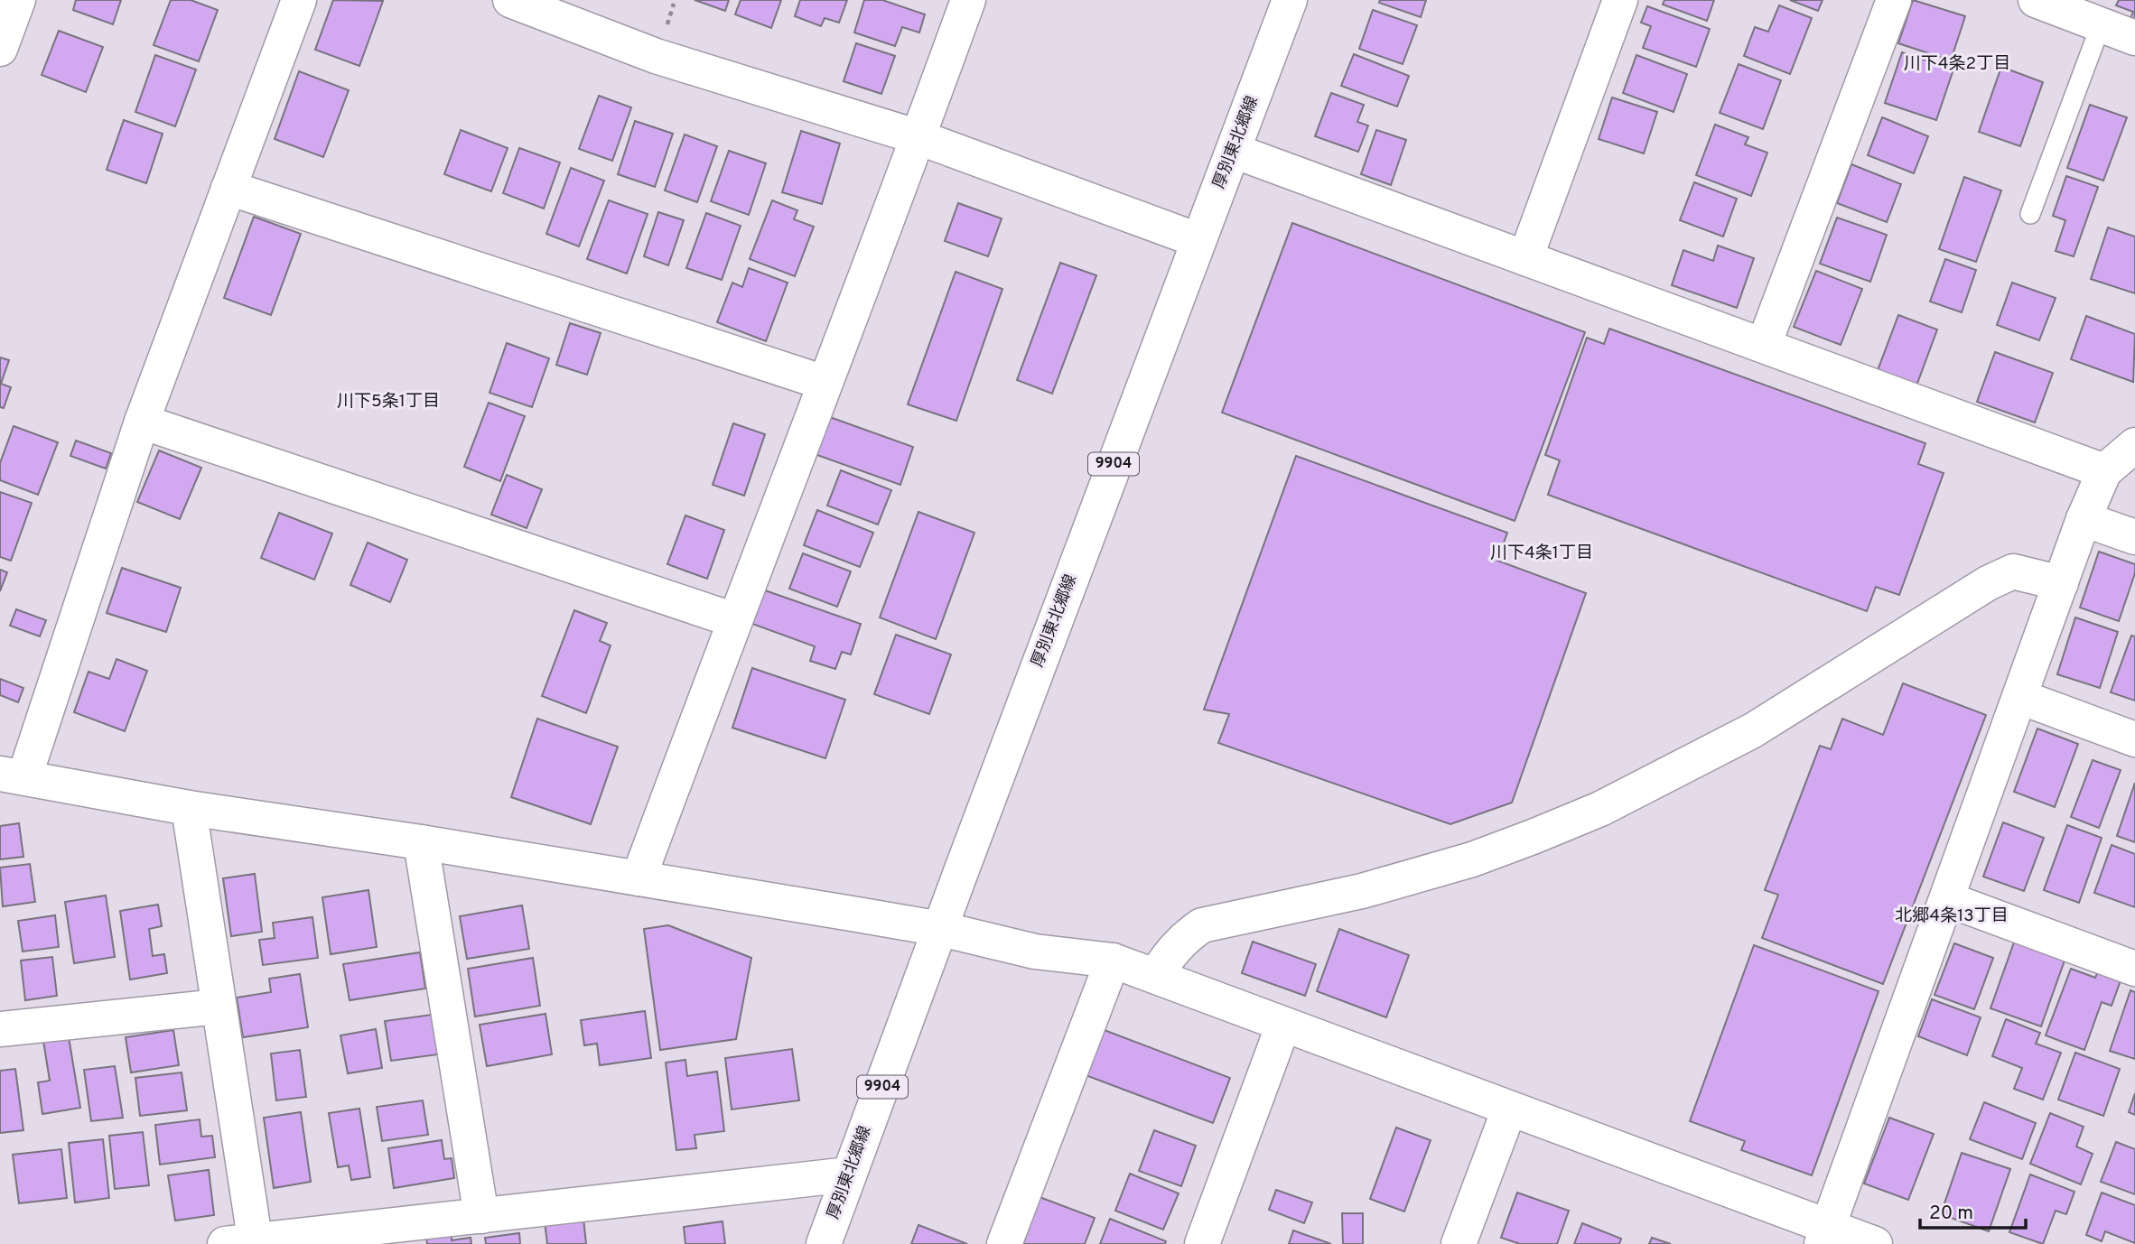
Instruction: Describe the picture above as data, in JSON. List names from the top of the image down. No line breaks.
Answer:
{"streets":{"street":["厚別東北郷線","9904"]},"districts":["川下4条2丁目","川下5条1丁目","川下4条1丁目","北郷4条13丁目"],"scale_bar":"20 m"}
